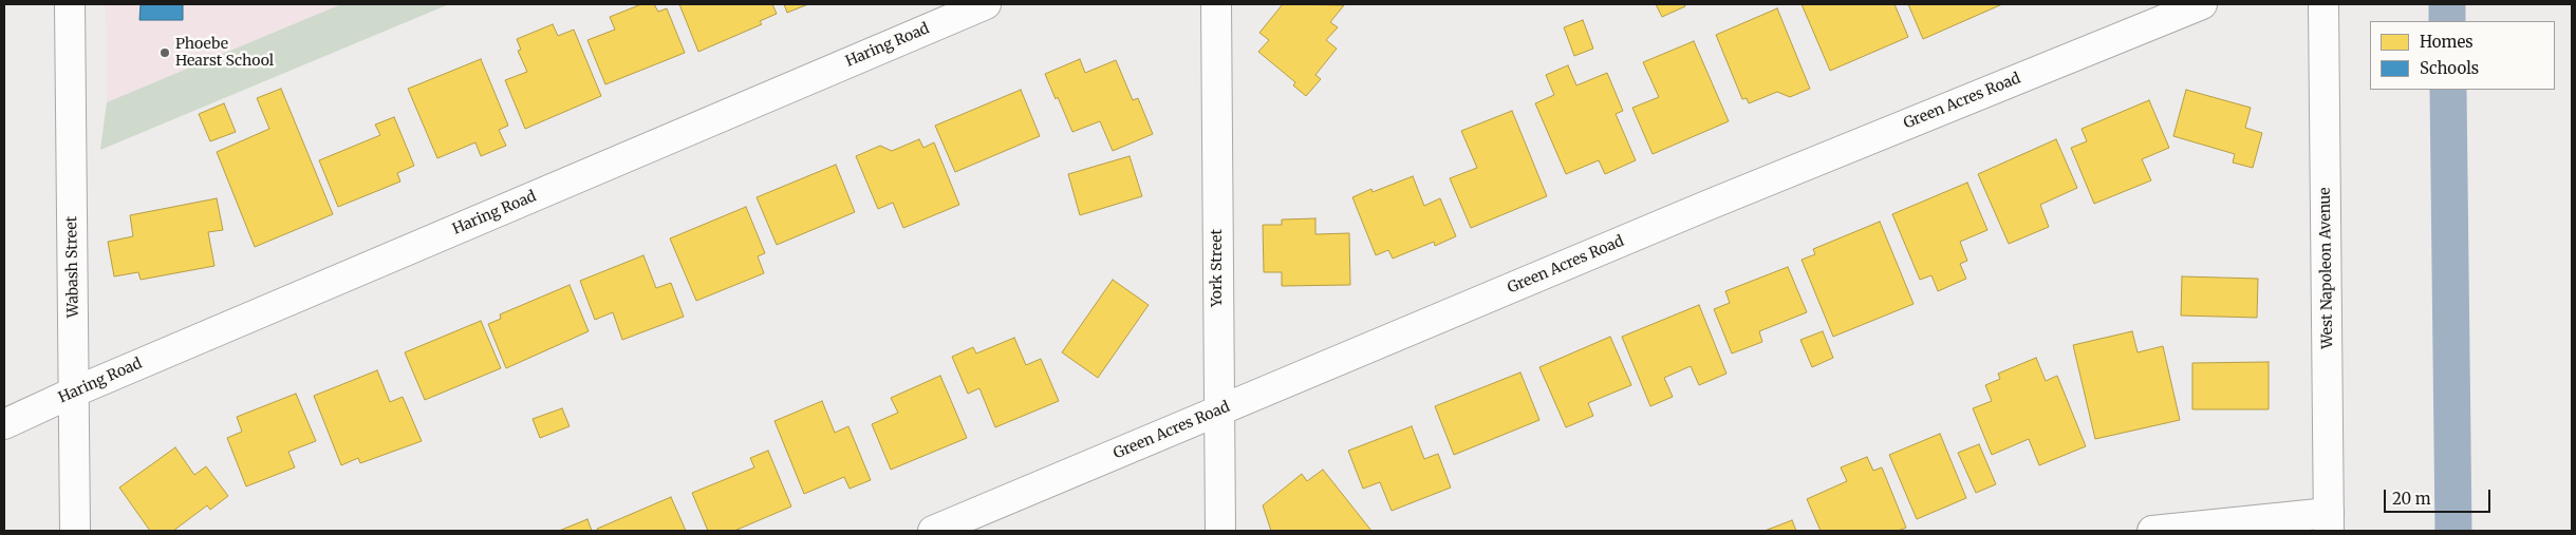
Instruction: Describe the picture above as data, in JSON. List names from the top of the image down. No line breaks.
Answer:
{"streets":{"street":["Haring Road","Green Acres Road","Wabash Street","York Street","West Napoleon Avenue"]},"crossings":[["Haring Road","Wabash Street"],["Green Acres Road","York Street"]],"places":["Phoebe Hearst School"],"legend":["Homes","Schools"],"scale_bar":"20 m"}
